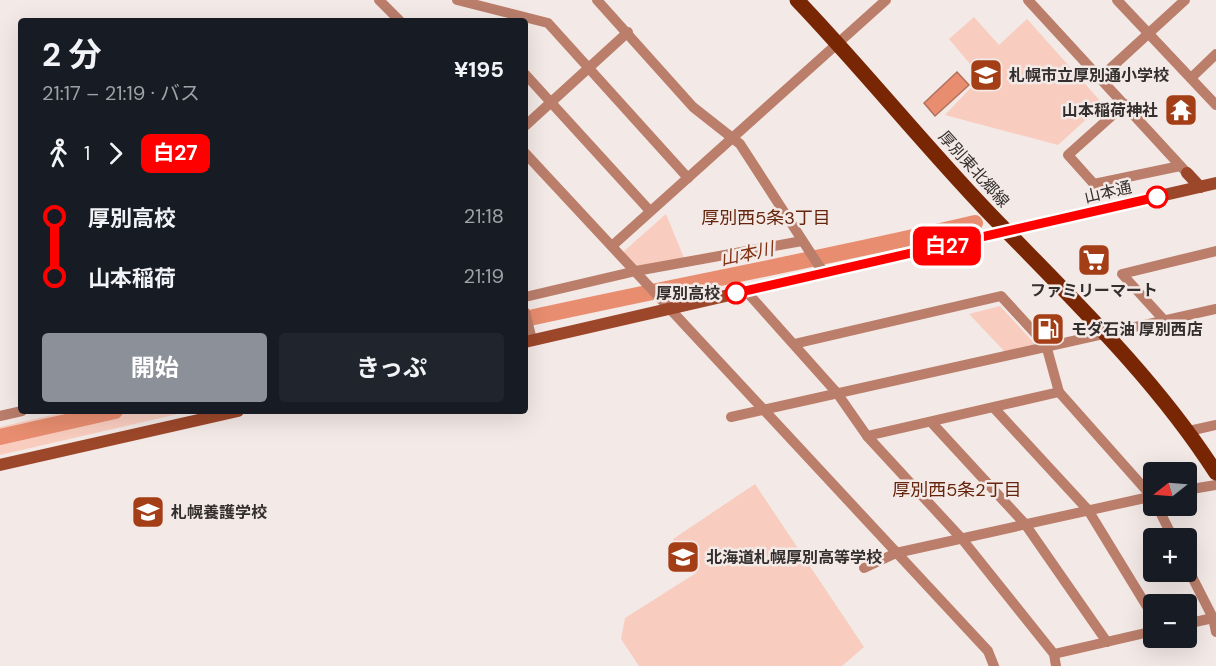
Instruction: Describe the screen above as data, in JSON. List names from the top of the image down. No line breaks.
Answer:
{"streets":{"main road":["厚別東北郷線"],"street":["山本通"]},"crossings":[["厚別東北郷線","山本通"]],"districts":["厚別西5条3丁目","厚別西5条2丁目"],"water":["山本川"],"places":{"school or university":["札幌市立厚別通小学校","札幌養護学校","北海道札幌厚別高等学校"],"temple":["山本稲荷神社"],"supermarket":["ファミリーマート"],"other":["厚別高校"],"fuel station":["モダ石油 厚別西店"]},"lines":["bus line 白27"],"north":"left","page":{"on_map":"白27","heading":["2 分","21:17 – 21:19 · バス","¥195"],"legs":["1","白27"],"list":[{"name":"厚別高校","value":"21:18"},{"name":"山本稲荷","value":"21:19"}],"buttons":["開始","きっぷ"],"map_buttons":["+","−"]}}
